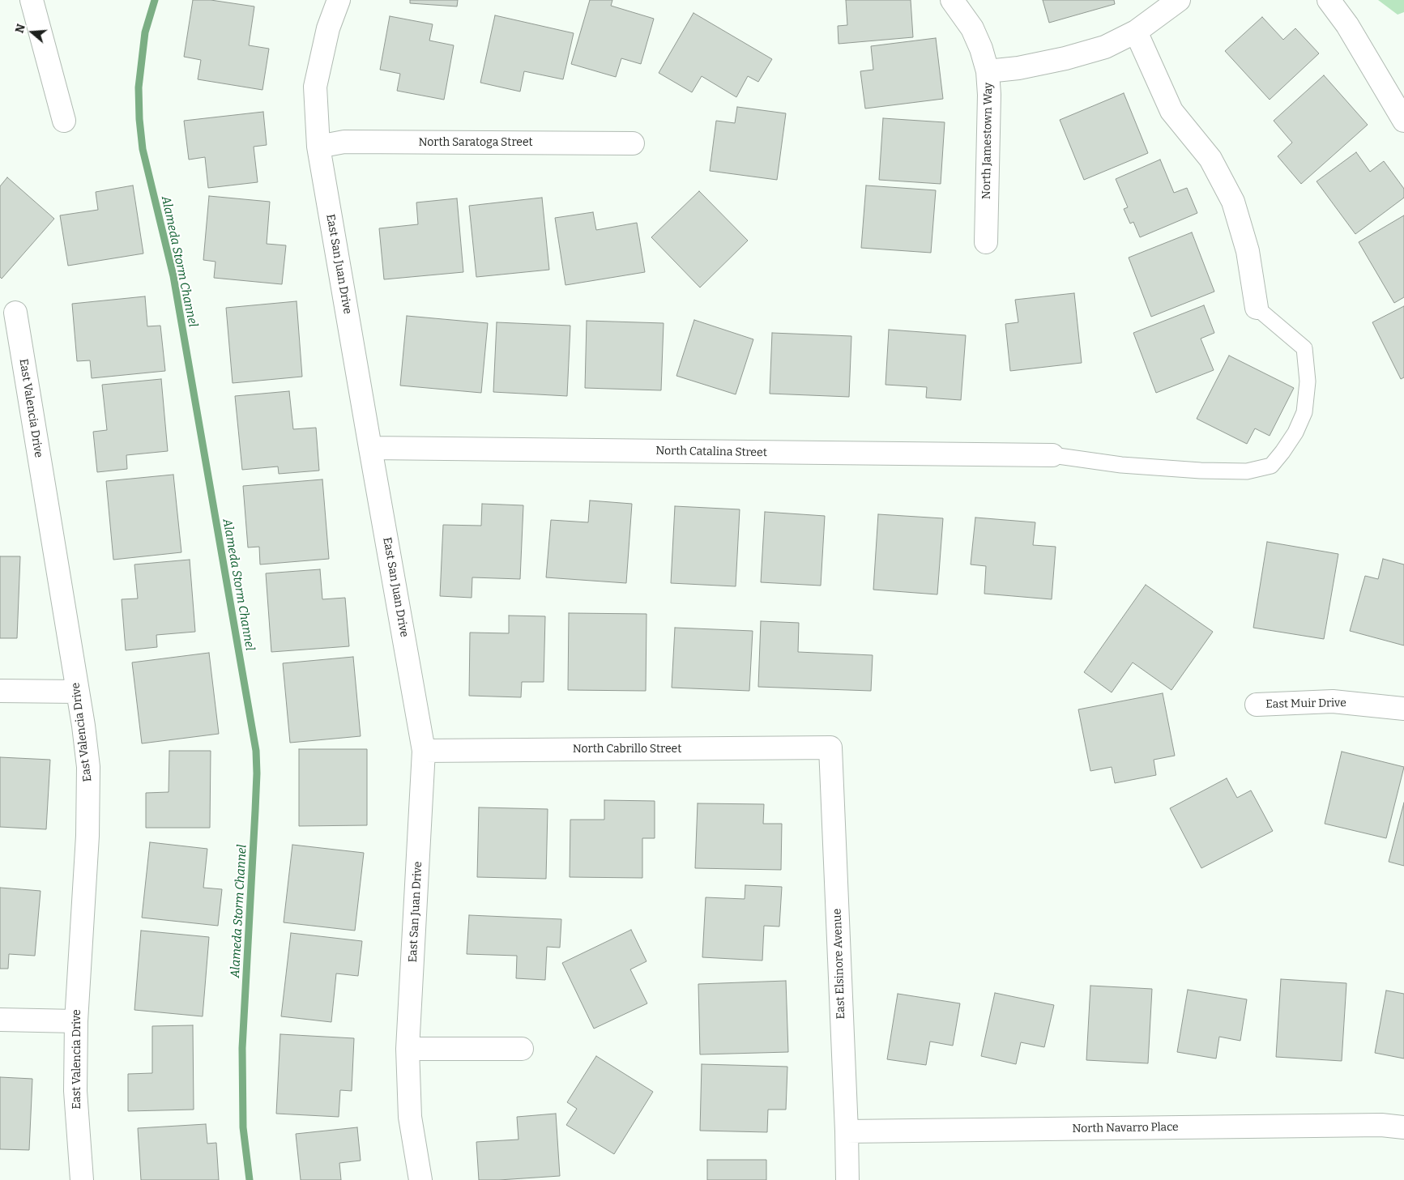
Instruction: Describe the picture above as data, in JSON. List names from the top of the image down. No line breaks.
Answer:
{"streets":{"street":["North Jamestown Way","North Saratoga Street","East San Juan Drive","East Valencia Drive","North Catalina Street","East Muir Drive","North Cabrillo Street","East Elsinore Avenue","North Navarro Place"]},"crossings":[["North Saratoga Street","East San Juan Drive"],["East San Juan Drive","North Catalina Street"],["East San Juan Drive","North Cabrillo Street"],["North Cabrillo Street","East Elsinore Avenue"],["East Elsinore Avenue","North Navarro Place"]],"water":["Alameda Storm Channel"],"north":"left"}
